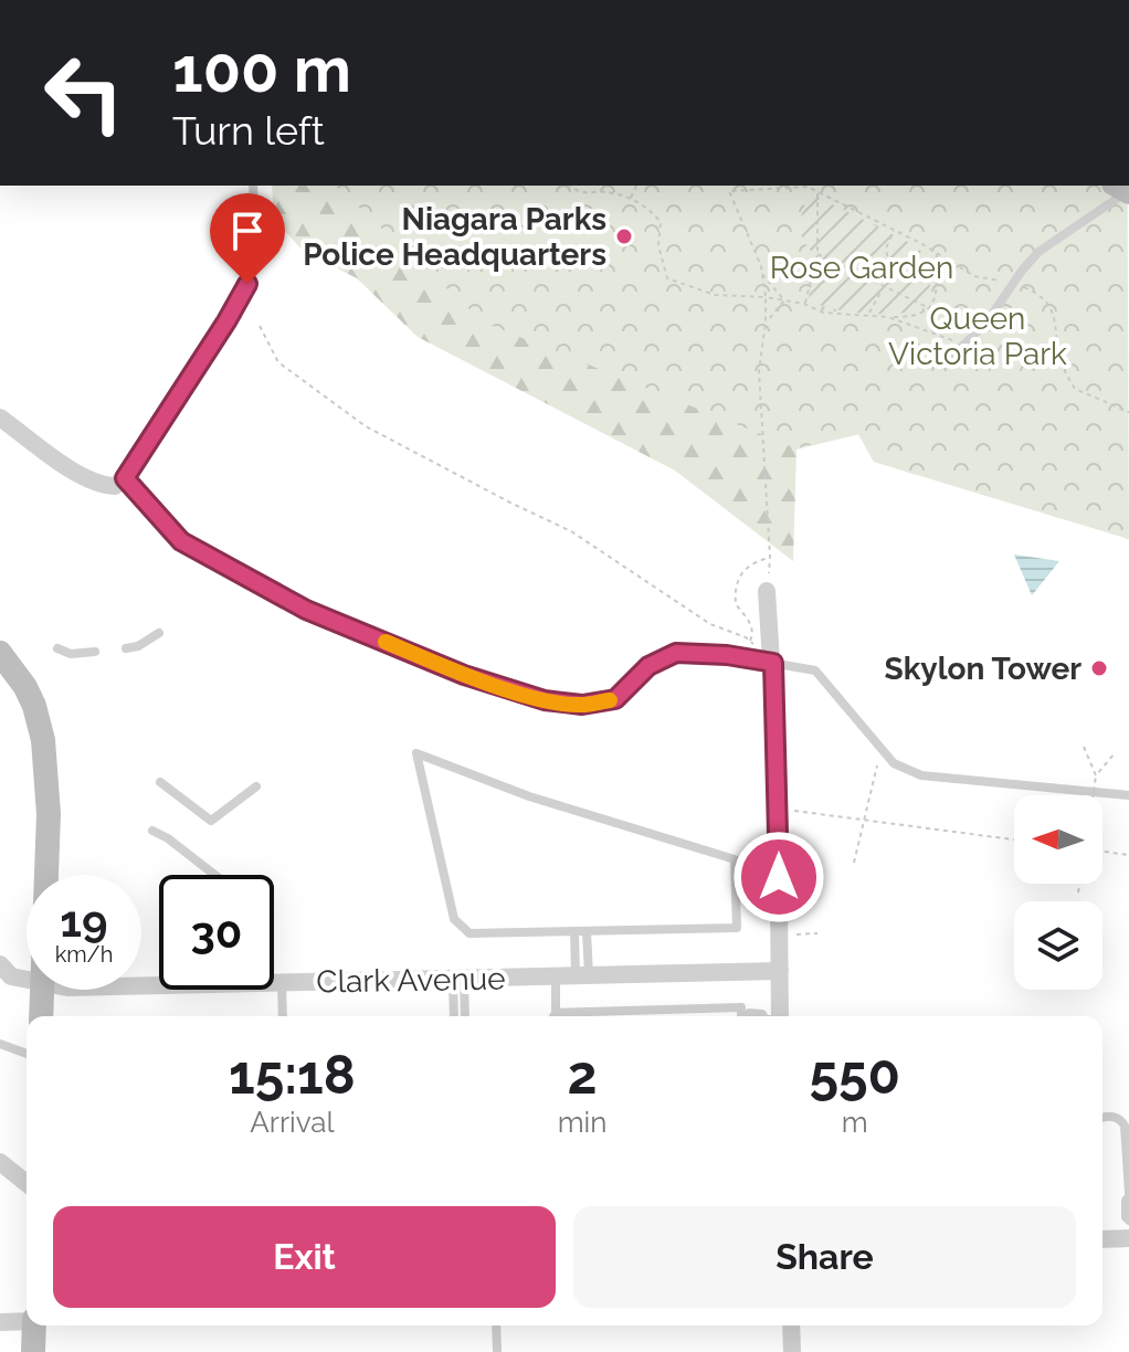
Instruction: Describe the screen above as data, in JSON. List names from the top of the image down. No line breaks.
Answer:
{"streets":{"street":["Clark Avenue"]},"parks":["Rose Garden","Queen Victoria Park"],"places":["Niagara Parks Police Headquarters","Skylon Tower"],"north":"left","page":{"turn":["100 m","Turn left"],"speed":"19 km/h","limit":"30","eta":["15:18","Arrival","2","min","550","m"],"buttons":["Exit","Share"]}}
